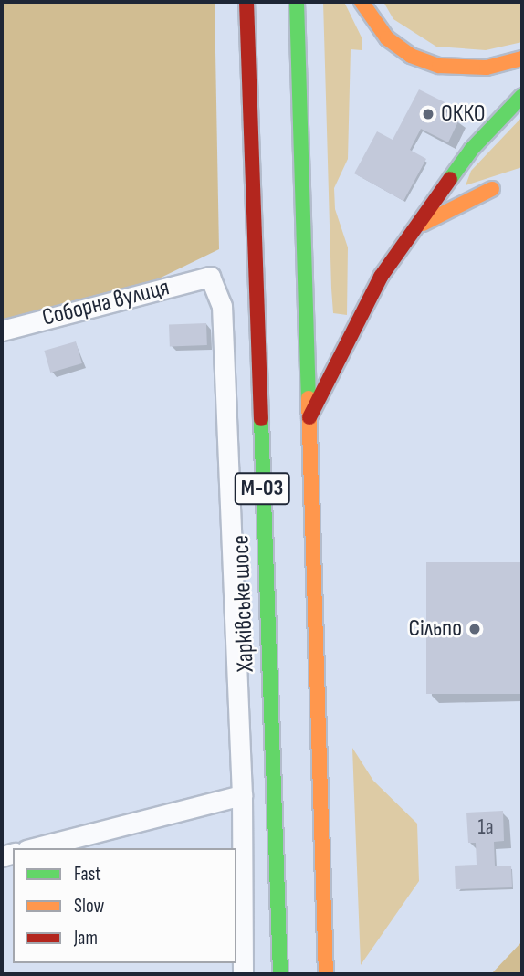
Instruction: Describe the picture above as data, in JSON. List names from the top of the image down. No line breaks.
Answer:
{"streets":{"highway":["М-03","Харківське шосе"],"street":["Соборна вулиця"]},"places":["ОККО","Сільпо"],"house_numbers":["1а"],"legend":["Fast","Slow","Jam"]}
